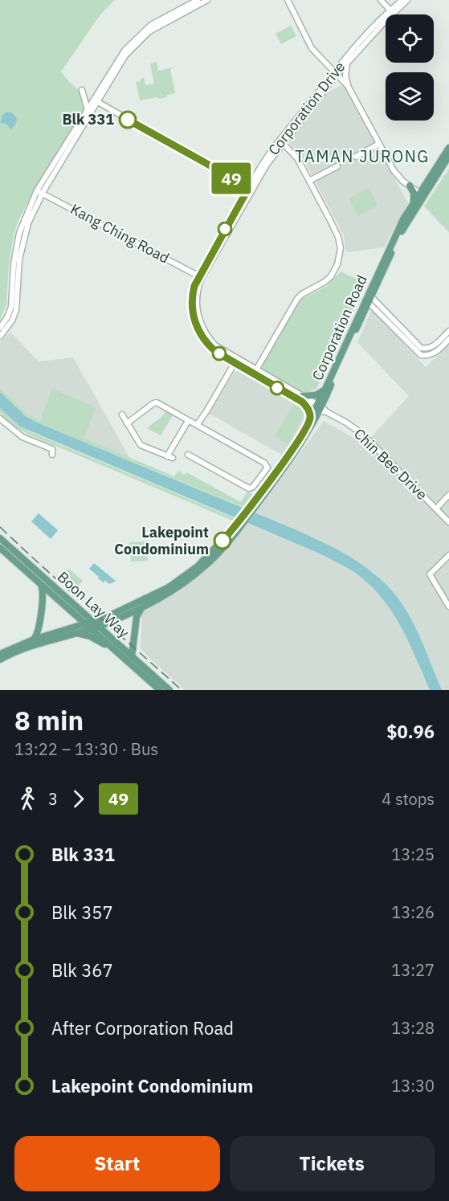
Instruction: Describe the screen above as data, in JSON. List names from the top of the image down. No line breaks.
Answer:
{"streets":{"main road":["Corporation Road","Boon Lay Way"],"street":["Corporation Drive","Kang Ching Road","Chin Bee Drive"]},"crossings":[["Corporation Drive","Kang Ching Road"],["Corporation Drive","Corporation Road"],["Corporation Drive","Chin Bee Drive"],["Corporation Road","Chin Bee Drive"],["Corporation Road","Boon Lay Way"]],"districts":["TAMAN JURONG"],"places":["Blk 331","Lakepoint Condominium"],"lines":["bus line 49"],"page":{"on_map":"49","heading":["8 min","13:22 – 13:30 · Bus","$0.96"],"legs":["3","49","4 stops"],"list":[{"name":"Blk 331","value":"13:25"},{"name":"Blk 357","value":"13:26"},{"name":"Blk 367","value":"13:27"},{"name":"After Corporation Road","value":"13:28"},{"name":"Lakepoint Condominium","value":"13:30"}],"buttons":["Start","Tickets"]}}
